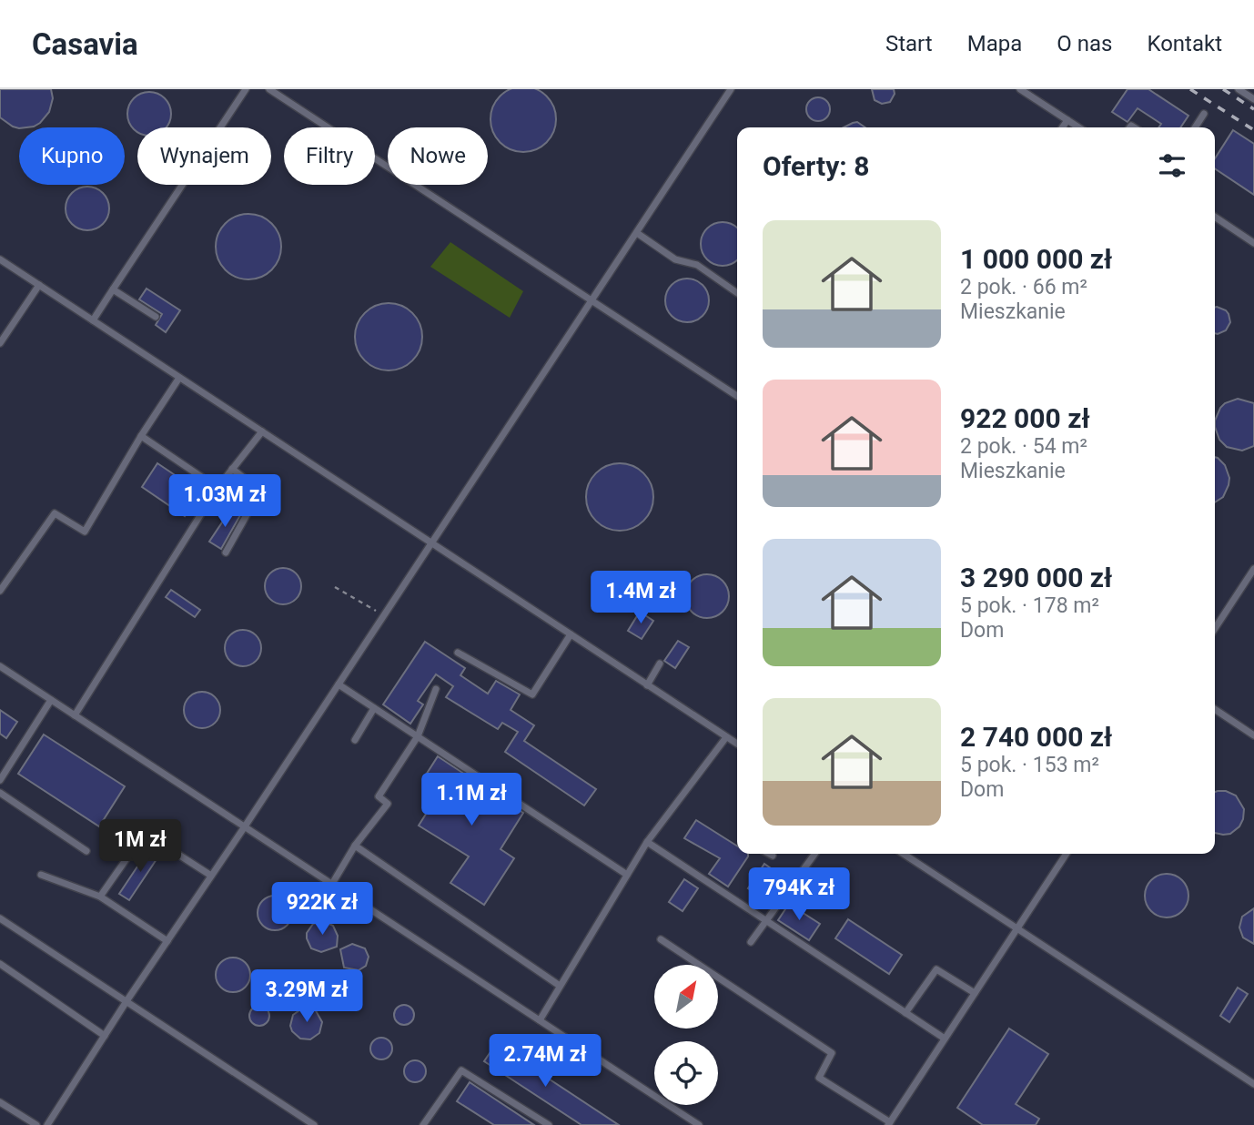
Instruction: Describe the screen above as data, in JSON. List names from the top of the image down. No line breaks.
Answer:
{"north":"top right","page":{"header":"Casavia","nav":["Start","Mapa","O nas","Kontakt"],"chip":["Kupno","Wynajem","Filtry","Nowe"],"heading":"Oferty: 8","list":[{"name":"1 000 000 zł","note":"2 pok. · 66 m² · Mieszkanie"},{"name":"922 000 zł","note":"2 pok. · 54 m² · Mieszkanie"},{"name":"3 290 000 zł","note":"5 pok. · 178 m² · Dom"},{"name":"2 740 000 zł","note":"5 pok. · 153 m² · Dom"}],"price":["1.03M zł","1.4M zł","1.1M zł","1M zł","794K zł","922K zł","3.29M zł","2.74M zł"]}}
